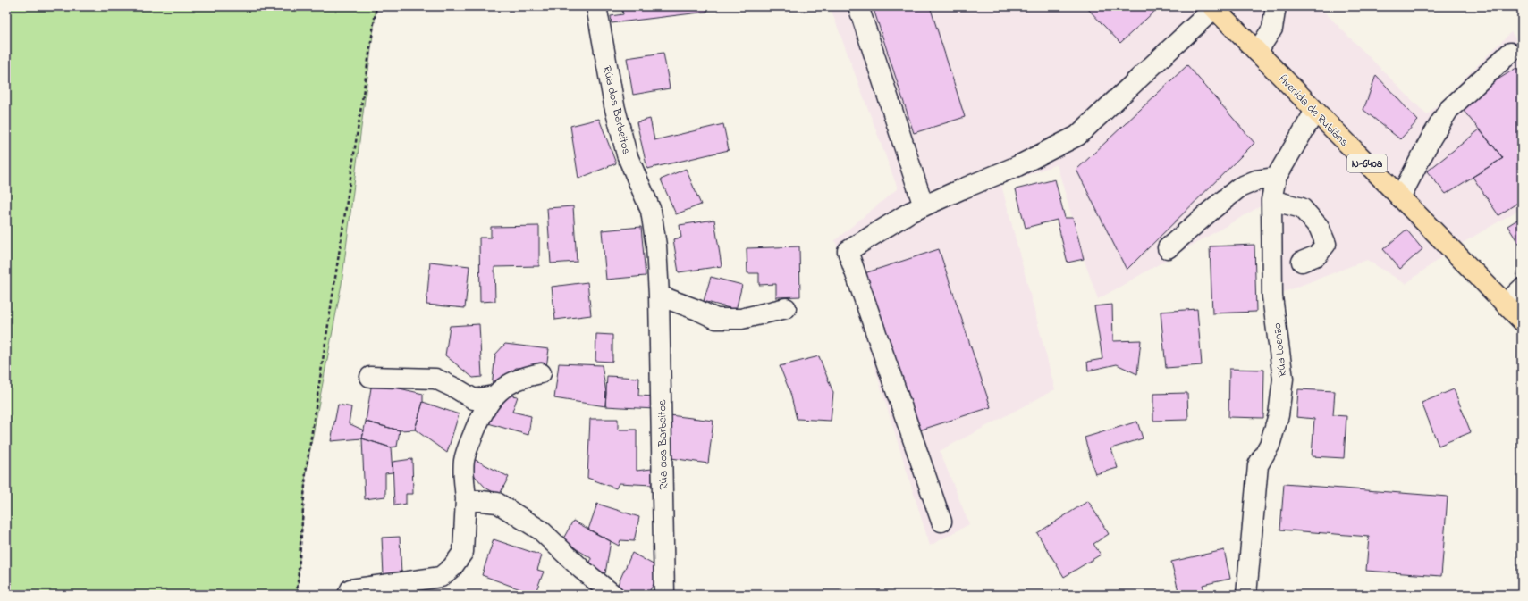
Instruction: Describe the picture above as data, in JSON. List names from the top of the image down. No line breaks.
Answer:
{"streets":{"main road":["Avenida de Rubiáns","N-640a"],"street":["Rúa dos Barbeitos","Rúa Loenzo"]},"crossings":[["Avenida de Rubiáns","Rúa Loenzo"]]}
